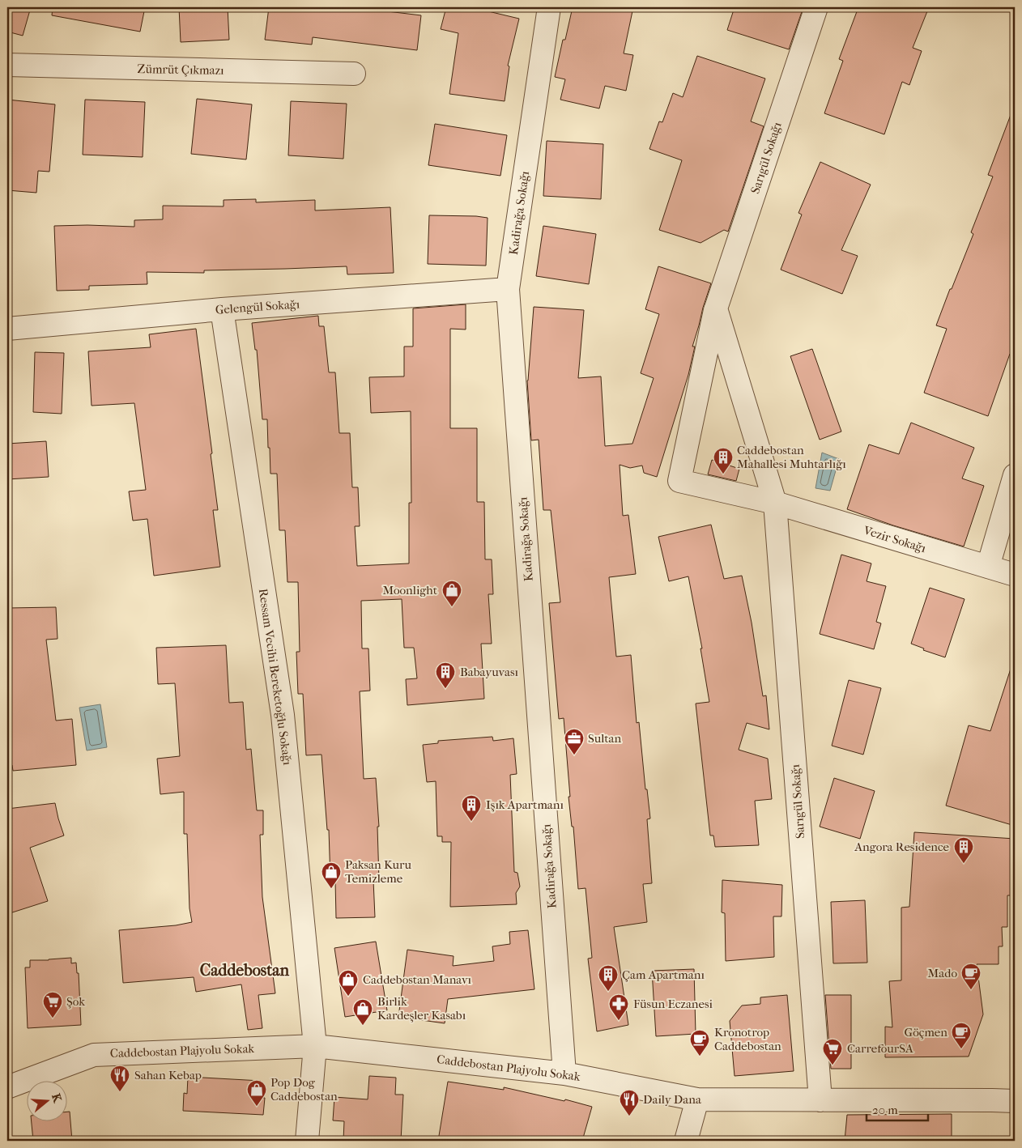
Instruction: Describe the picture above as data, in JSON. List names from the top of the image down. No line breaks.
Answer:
{"streets":{"street":["Zümrüt Çıkmazı","Sarıgül Sokağı","Kadirağa Sokağı","Gelengül Sokağı","Vezir Sokağı","Ressam Vecihi Bereketoğlu Sokağı","Caddebostan Plajyolu Sokak"]},"crossings":[["Sarıgül Sokağı","Vezir Sokağı"],["Sarıgül Sokağı","Caddebostan Plajyolu Sokak"],["Kadirağa Sokağı","Gelengül Sokağı"],["Kadirağa Sokağı","Caddebostan Plajyolu Sokak"],["Gelengül Sokağı","Ressam Vecihi Bereketoğlu Sokağı"],["Ressam Vecihi Bereketoğlu Sokağı","Caddebostan Plajyolu Sokak"]],"districts":["Caddebostan"],"places":{"building":["Caddebostan Mahallesi Muhtarlığı","Babayuvası","Işık Apartmanı","Angora Residence","Çam Apartmanı"],"shop":["Moonlight","Paksan Kuru Temizleme","Caddebostan Manavı","Birlik Kardeşler Kasabı","Pop Dog Caddebostan"],"office":["Sultan"],"cafe":["Mado","Göçmen","Kronotrop Caddebostan"],"supermarket":["Şok","CarrefourSA"],"pharmacy":["Füsun Eczanesi"],"restaurant":["Sahan Kebap","Daily Dana"]},"scale_bar":"20 m","north":"right"}
